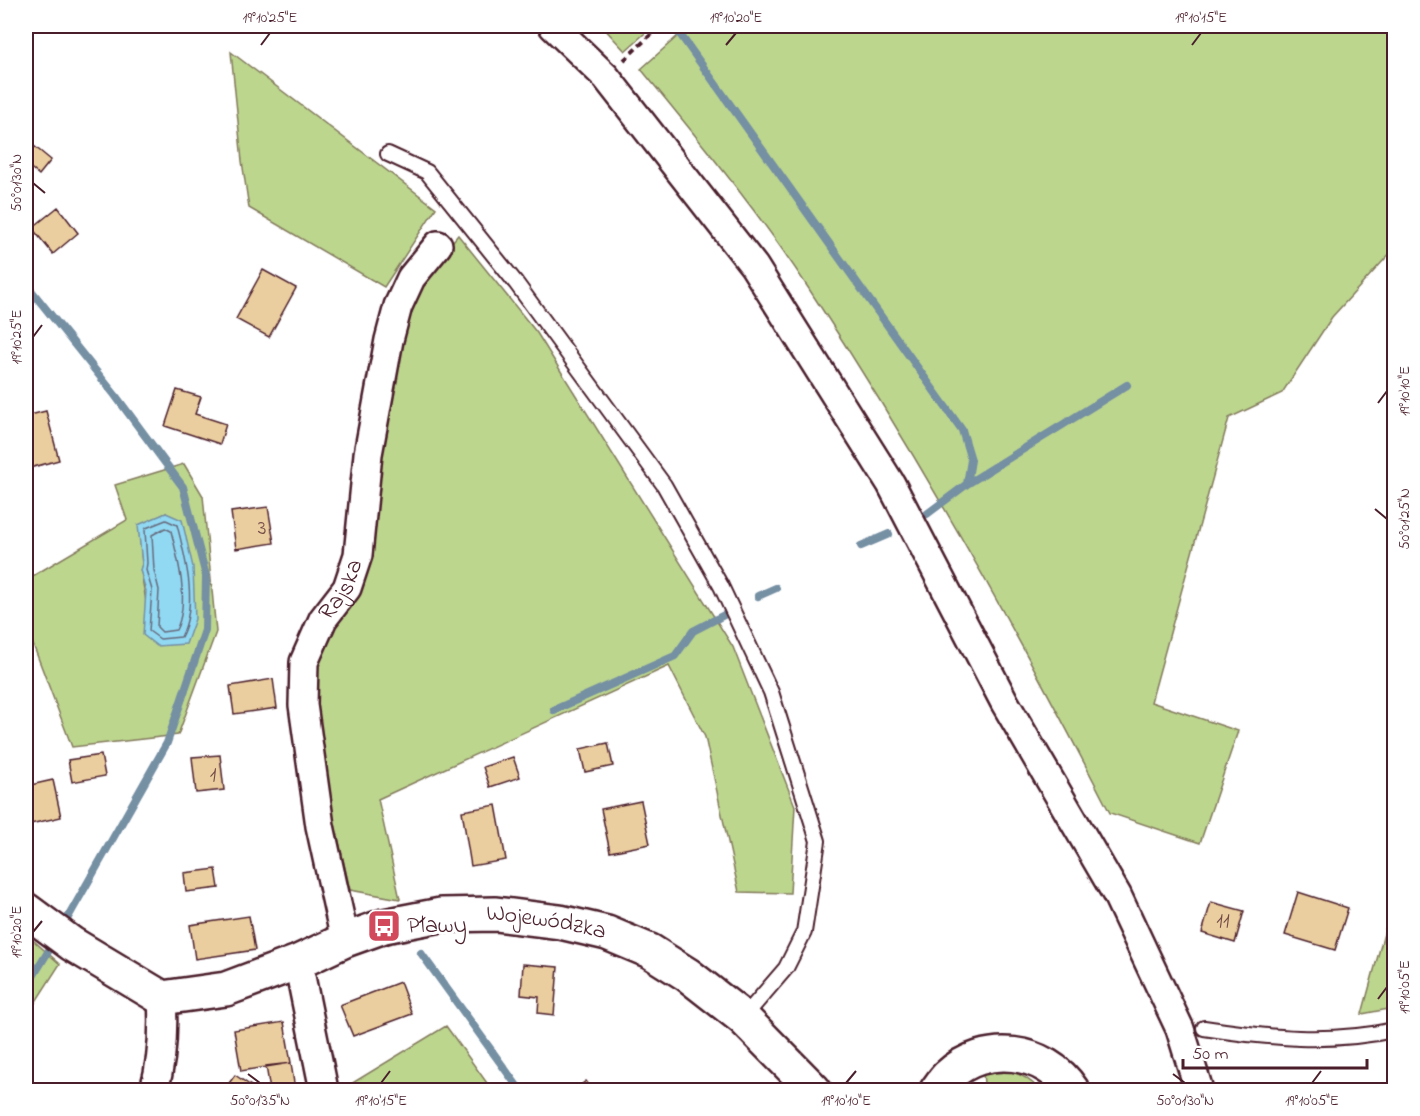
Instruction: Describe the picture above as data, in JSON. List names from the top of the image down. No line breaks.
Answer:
{"streets":{"street":["Rajska","Wojewódzka"]},"crossings":[["Rajska","Wojewódzka"]],"places":{"bus stop":["Pławy"]},"house_numbers":["3","1","11"],"scale_bar":"50 m","coordinates":["19°10'25\"E","19°10'20\"E","19°10'15\"E","50°01'30\"N","19°10'10\"E","50°01'25\"N","19°10'05\"E","50°01'35\"N"]}
